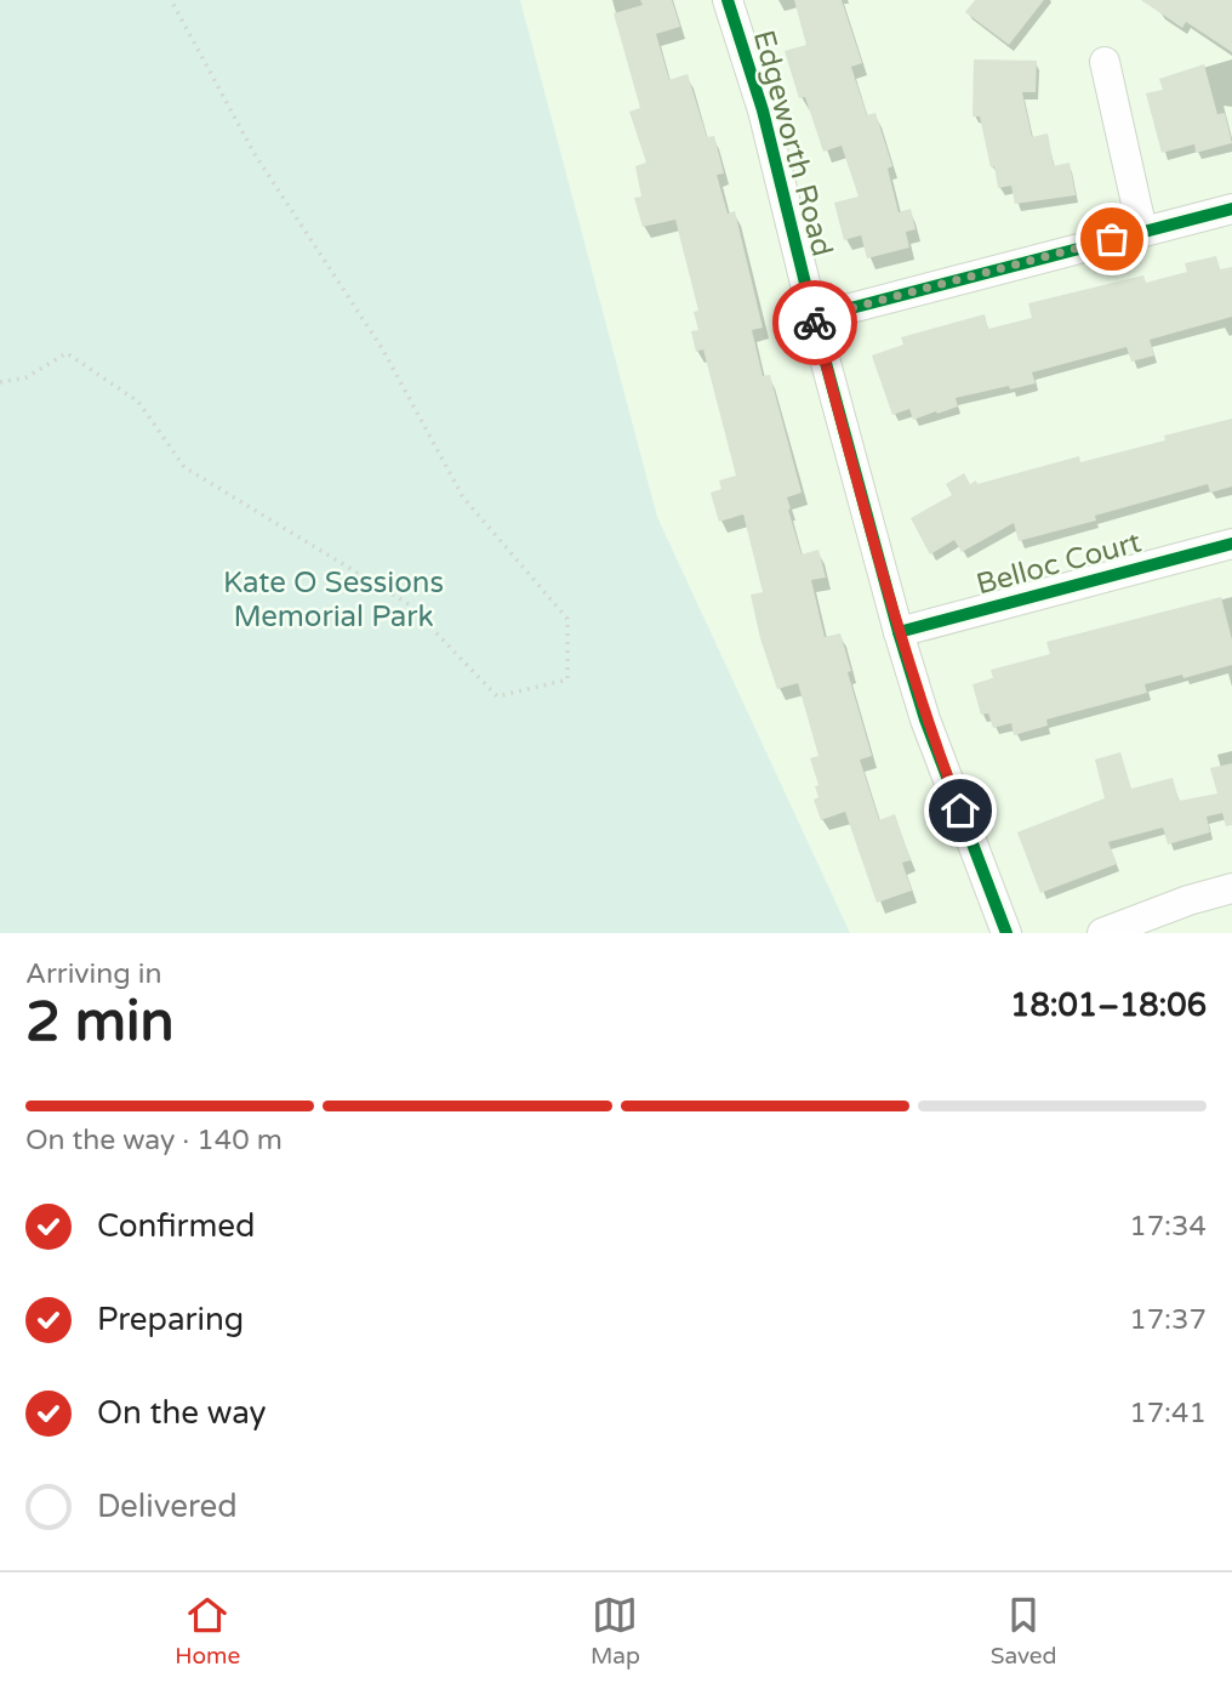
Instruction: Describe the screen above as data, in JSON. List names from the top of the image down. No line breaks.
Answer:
{"streets":{"street":["Edgeworth Road","Belloc Court"]},"crossings":[["Edgeworth Road","Belloc Court"]],"parks":["Kate O Sessions Memorial Park"],"page":{"heading":["2 min","Arriving in","18:01–18:06"],"bar":"On the way · 140 m","list":[["Confirmed","17:34"],["Preparing","17:37"],["On the way","17:41"],"Delivered"],"tabs":["Home","Map","Saved"]}}
